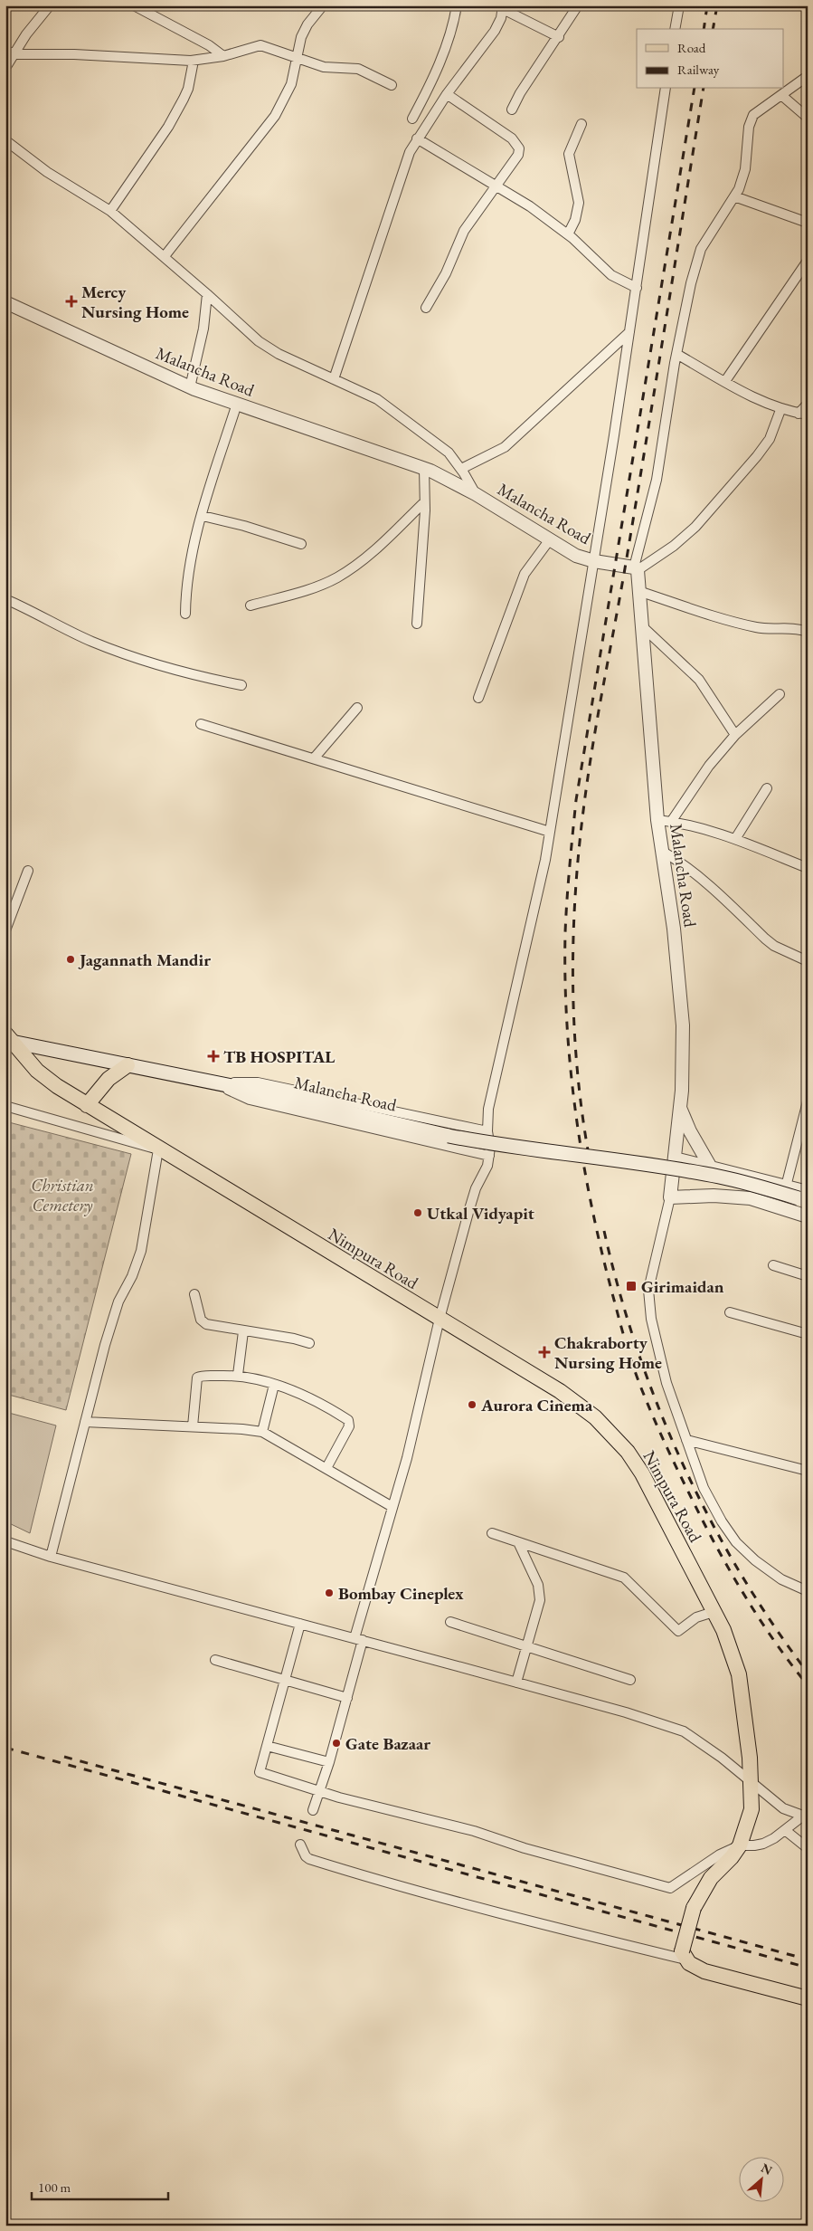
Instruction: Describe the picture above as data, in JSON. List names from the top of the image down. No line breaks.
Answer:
{"streets":{"main road":["Malancha Road","Nimpura Road"]},"crossings":[["Malancha Road","Nimpura Road"]],"parks":["Christian Cemetery"],"places":{"health":["Mercy Nursing Home","TB HOSPITAL","Chakraborty Nursing Home"],"other":["Jagannath Mandir","Utkal Vidyapit","Aurora Cinema","Bombay Cineplex","Gate Bazaar"],"transit":["Girimaidan"]},"legend":["Road","Railway"],"scale_bar":"100 m","north":"top right"}
